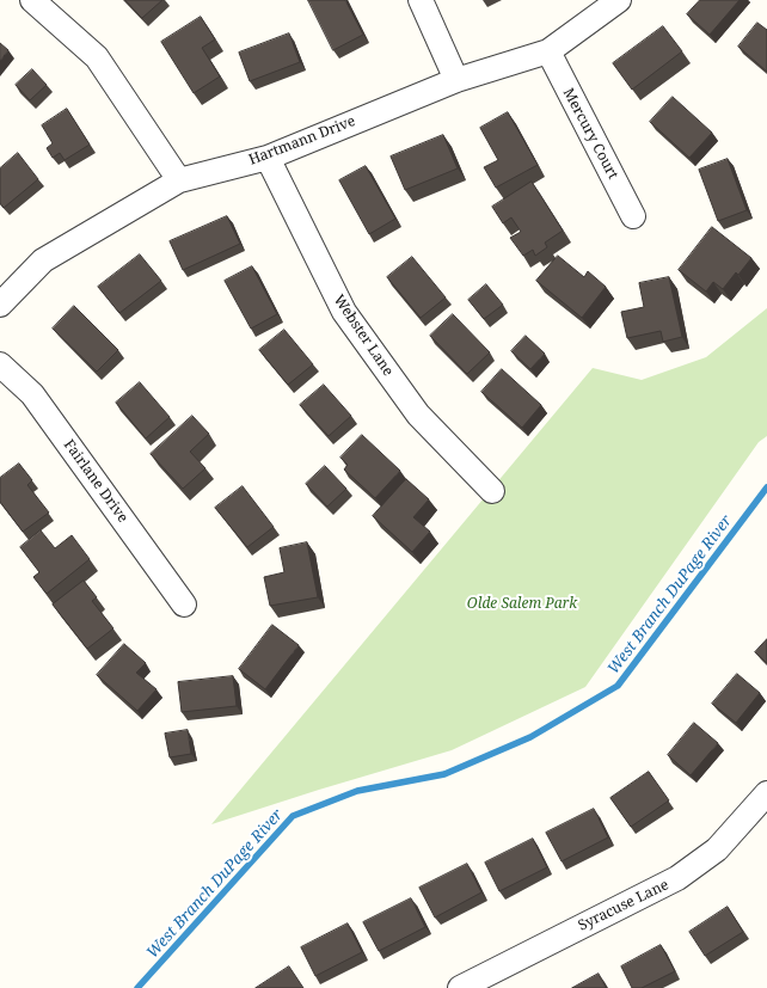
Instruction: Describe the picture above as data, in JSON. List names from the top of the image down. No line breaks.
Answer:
{"streets":{"street":["Mercury Court","Hartmann Drive","Webster Lane","Fairlane Drive","Syracuse Lane"]},"crossings":[["Mercury Court","Hartmann Drive"],["Hartmann Drive","Webster Lane"]],"water":["West Branch DuPage River"],"parks":["Olde Salem Park"]}
